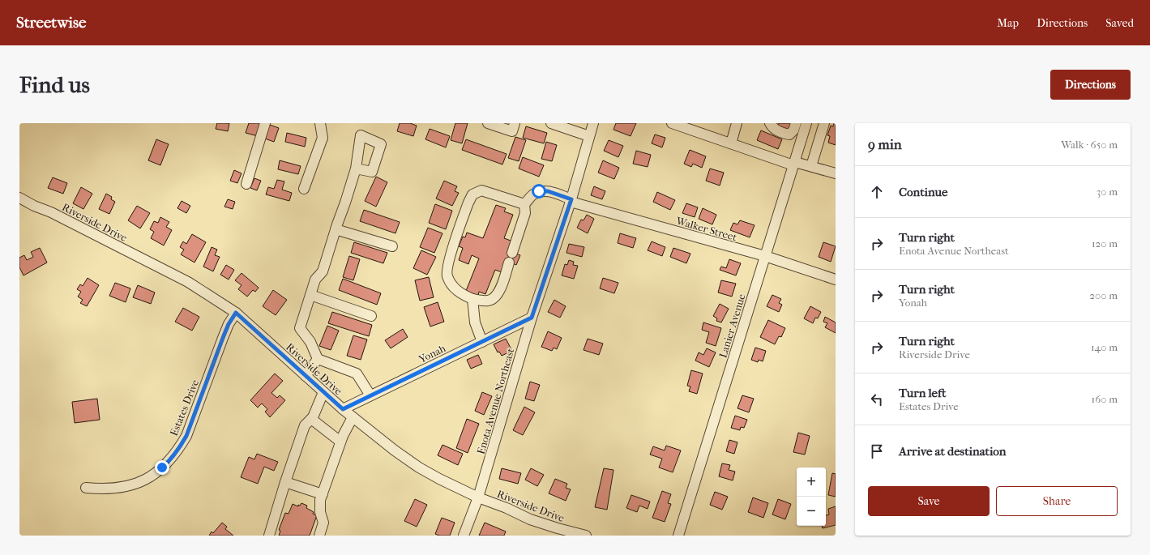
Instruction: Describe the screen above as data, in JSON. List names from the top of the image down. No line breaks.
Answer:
{"streets":{"street":["Riverside Drive","Walker Street","Lanier Avenue","Yonah","Enota Avenue Northeast","Estates Drive"]},"crossings":[["Riverside Drive","Yonah"],["Riverside Drive","Enota Avenue Northeast"],["Riverside Drive","Estates Drive"],["Walker Street","Lanier Avenue"],["Walker Street","Enota Avenue Northeast"],["Yonah","Enota Avenue Northeast"]],"page":{"header":"Streetwise","nav":["Map","Directions","Saved"],"buttons":["Directions",["Save","Share"]],"title":"Find us","heading":["9 min","Walk · 650 m"],"list":[["Continue","30 m"],["Turn right","Enota Avenue Northeast","120 m"],["Turn right","Yonah","200 m"],["Turn right","Riverside Drive","140 m"],["Turn left","Estates Drive","160 m"],"Arrive at destination"],"map_buttons":["+","−"]}}
